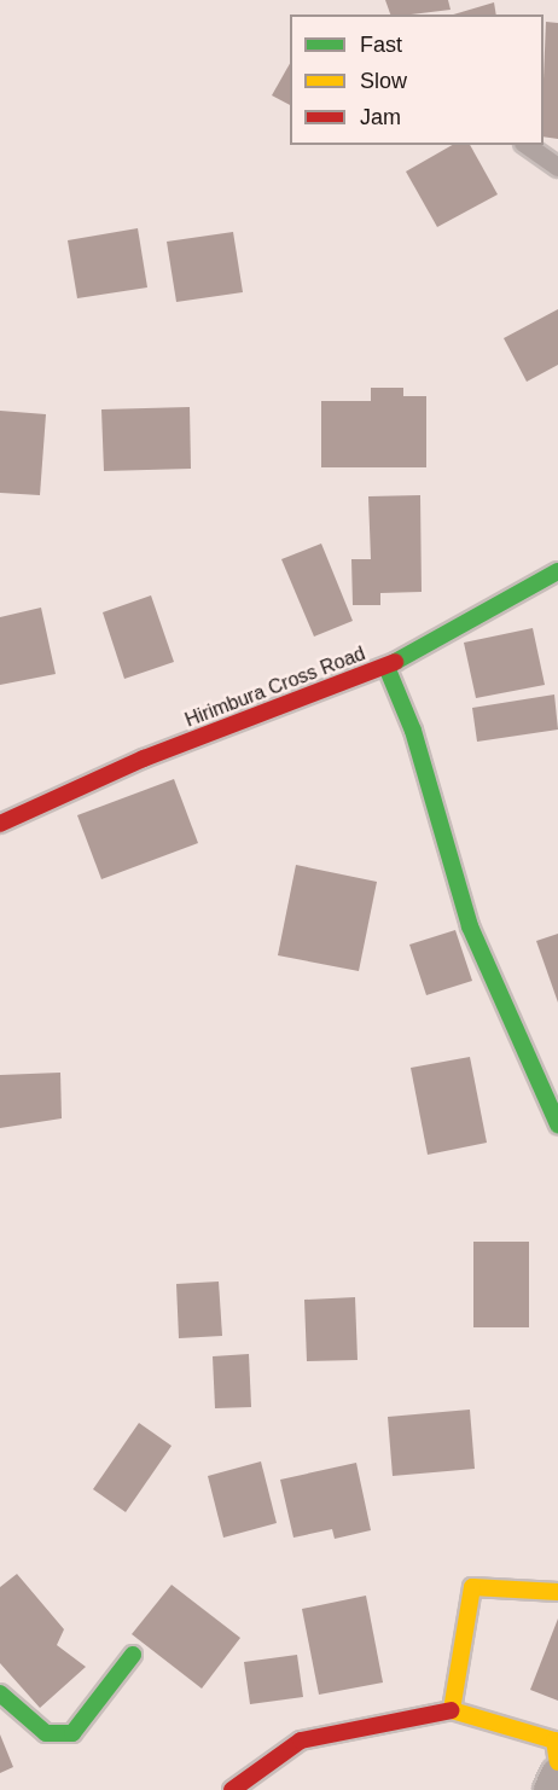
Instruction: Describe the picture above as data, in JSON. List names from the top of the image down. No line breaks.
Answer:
{"streets":{"street":["Hirimbura Cross Road"]},"legend":["Fast","Slow","Jam"]}
